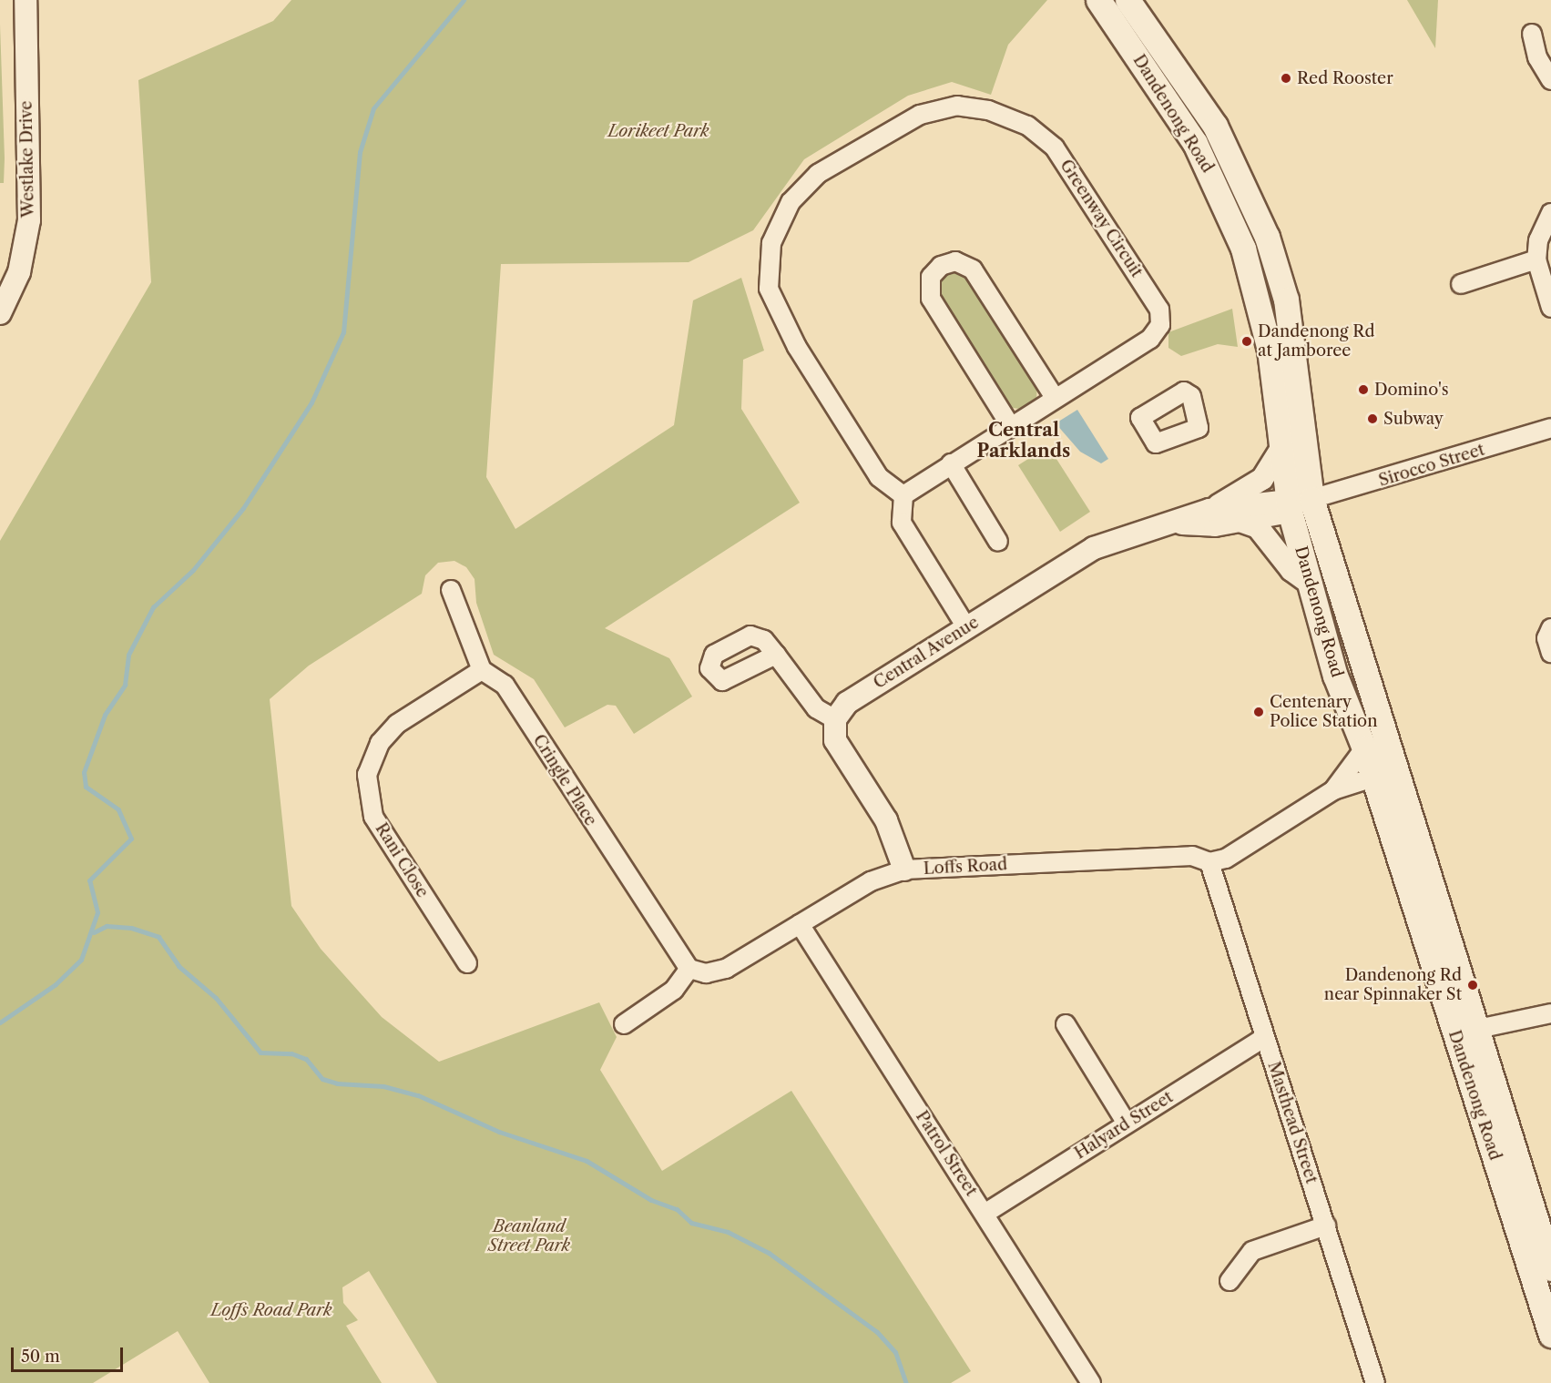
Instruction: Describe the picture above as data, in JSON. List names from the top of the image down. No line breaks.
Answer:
{"streets":{"main road":["Dandenong Road"],"street":["Westlake Drive","Greenway Circuit","Sirocco Street","Central Avenue","Cringle Place","Rani Close","Loffs Road","Masthead Street","Halyard Street","Patrol Street"]},"crossings":[["Dandenong Road","Sirocco Street"],["Dandenong Road","Central Avenue"],["Sirocco Street","Central Avenue"],["Cringle Place","Rani Close"],["Cringle Place","Loffs Road"],["Loffs Road","Masthead Street"],["Loffs Road","Patrol Street"],["Masthead Street","Halyard Street"],["Halyard Street","Patrol Street"]],"districts":["Central Parklands"],"parks":["Lorikeet Park","Beanland Street Park","Loffs Road Park"],"places":["Red Rooster","Dandenong Rd at Jamboree","Domino's","Subway","Centenary Police Station","Dandenong Rd near Spinnaker St"],"scale_bar":"50 m"}
